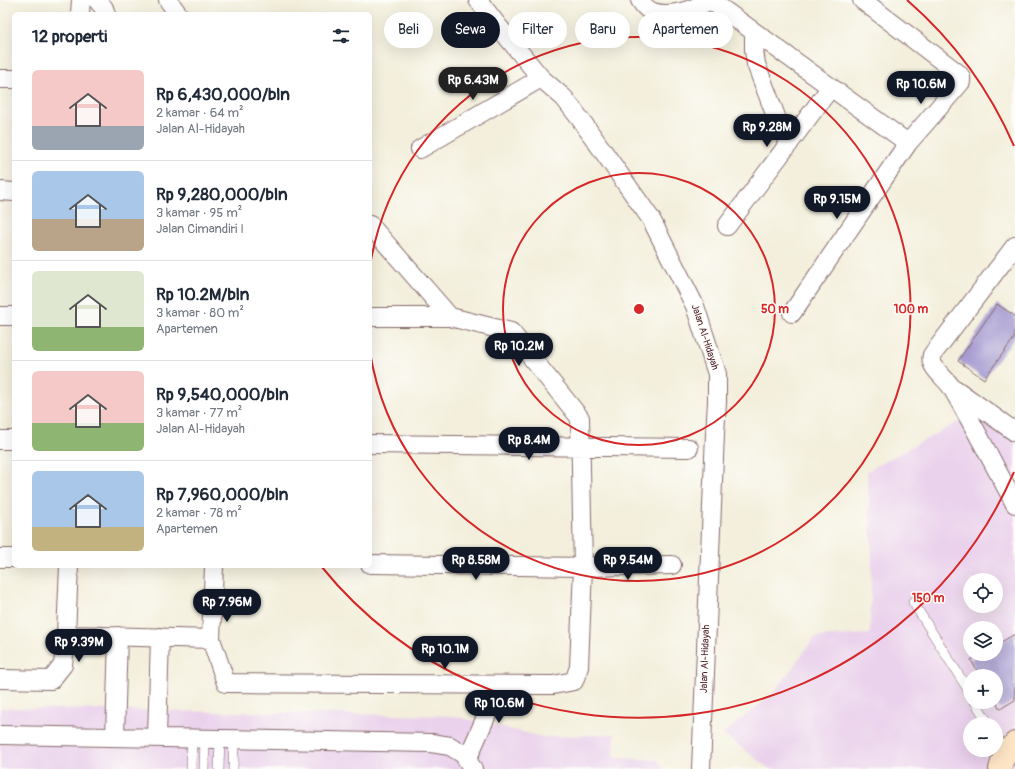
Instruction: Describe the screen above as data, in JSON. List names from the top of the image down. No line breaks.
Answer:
{"streets":{"street":["Jalan Al-Hidayah"]},"page":{"chip":["Beli","Sewa","Filter","Baru","Apartemen"],"heading":"12 properti","list":[{"name":"Rp 6,430,000/bln","note":"2 kamar · 64 m² · Jalan Al-Hidayah"},{"name":"Rp 9,280,000/bln","note":"3 kamar · 95 m² · Jalan Cimandiri I"},{"name":"Rp 10.2M/bln","note":"3 kamar · 80 m² · Apartemen"},{"name":"Rp 9,540,000/bln","note":"3 kamar · 77 m² · Jalan Al-Hidayah"},{"name":"Rp 7,960,000/bln","note":"2 kamar · 78 m² · Apartemen"}],"price":["Rp 6.43M","Rp 10.6M","Rp 9.28M","Rp 9.15M","Rp 10.2M","Rp 8.4M","Rp 8.58M","Rp 9.54M","Rp 7.96M","Rp 9.39M","Rp 10.1M","Rp 10.6M"],"map_buttons":["+","−"]},"rings":["50 m","100 m","150 m"]}
